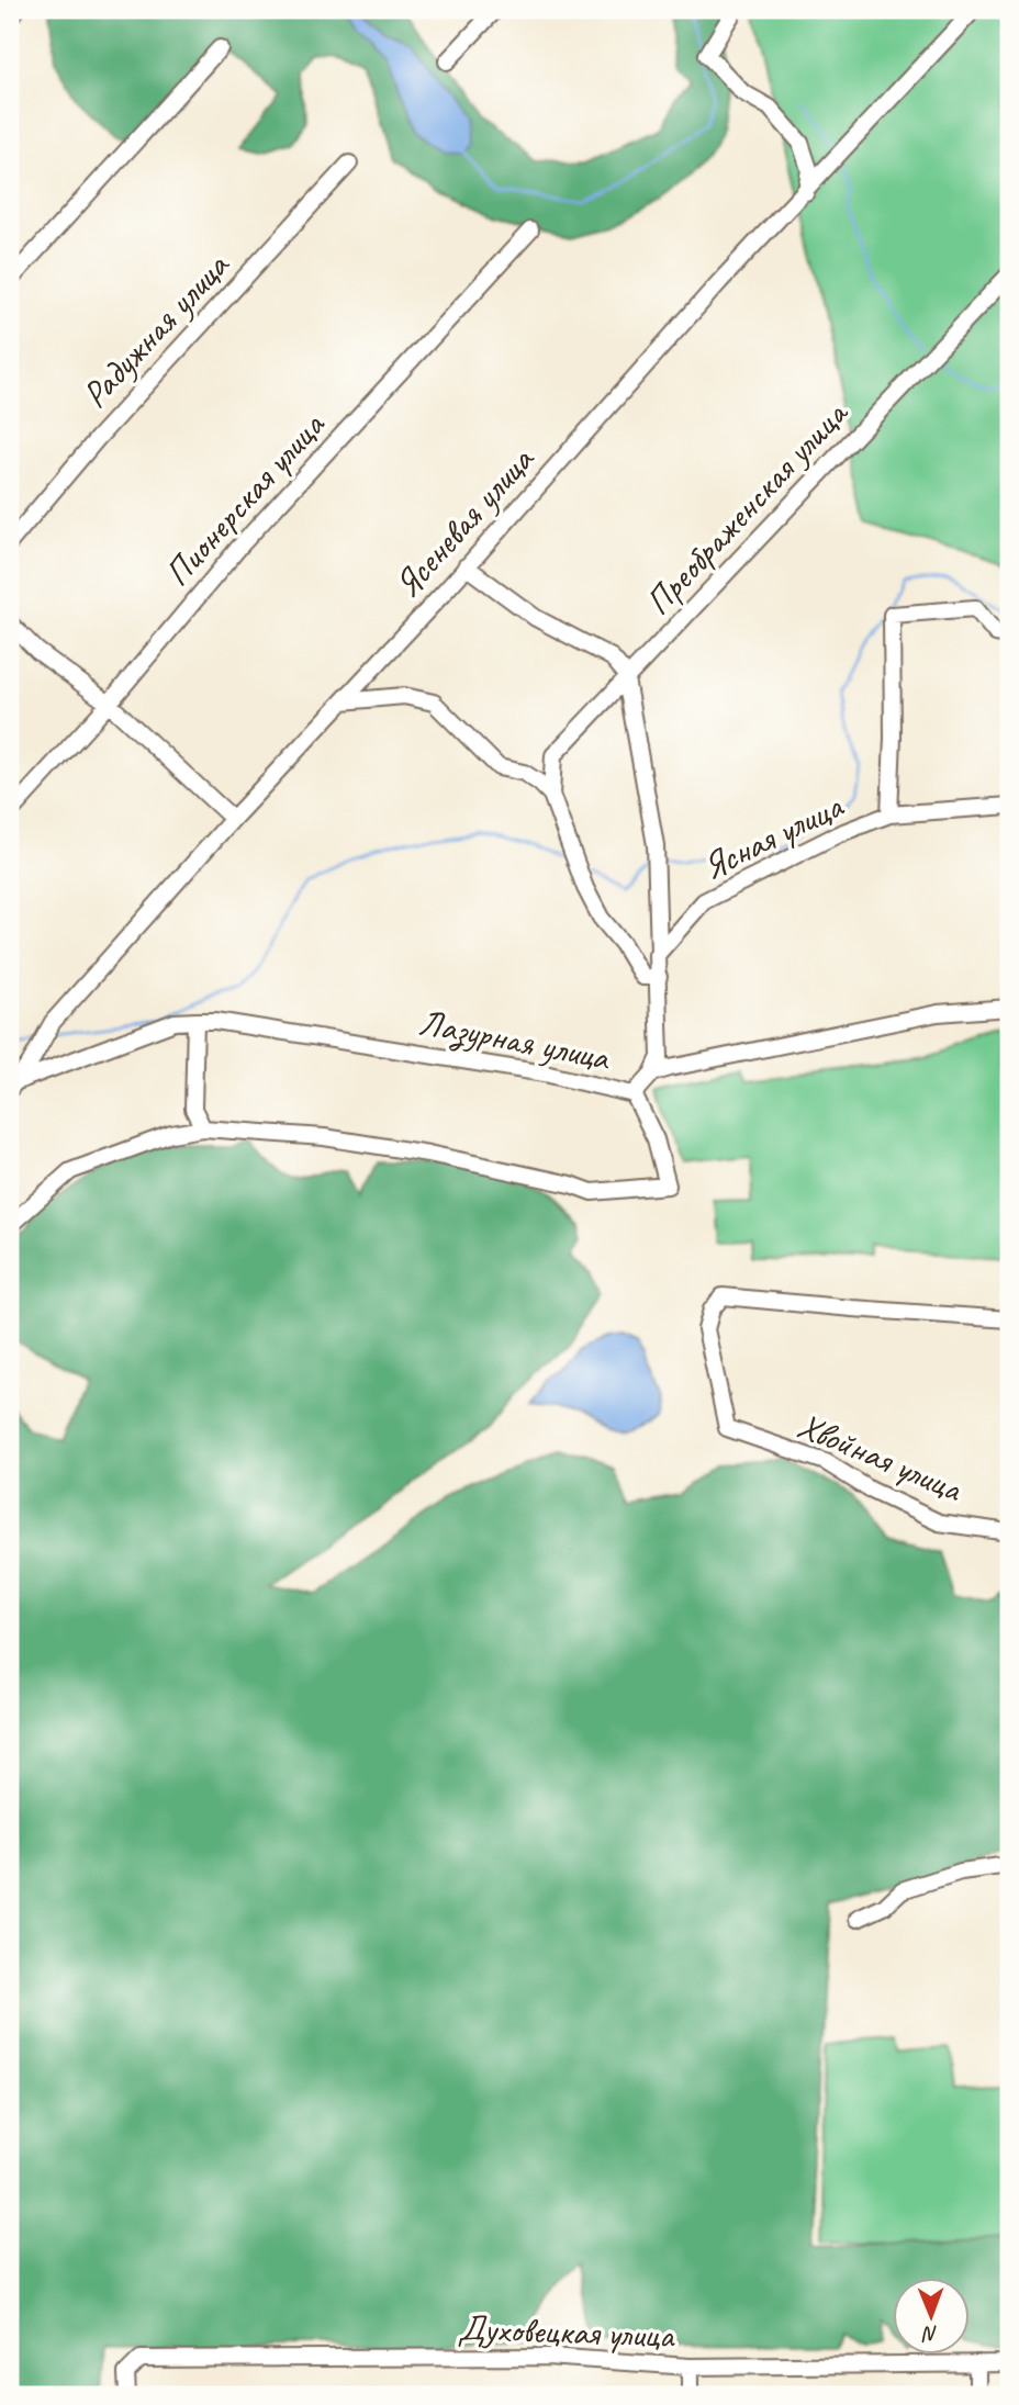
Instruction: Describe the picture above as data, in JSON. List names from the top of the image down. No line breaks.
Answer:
{"streets":{"street":["Радужная улица","Пионерская улица","Преображенская улица","Ясеневая улица","Ясная улица","Лазурная улица","Хвойная улица","Духовецкая улица"]},"crossings":[["Ясеневая улица","Лазурная улица"]],"north":"bottom"}
